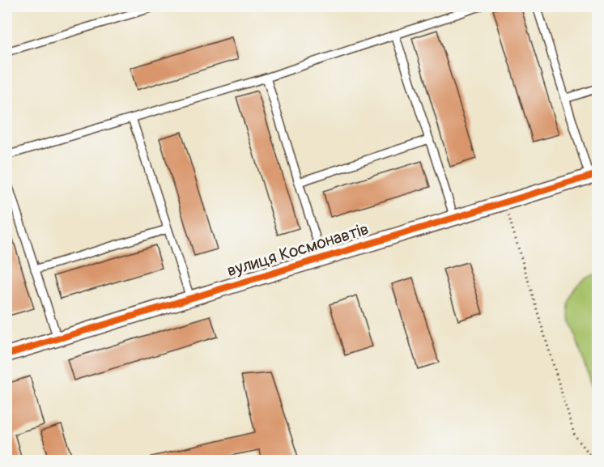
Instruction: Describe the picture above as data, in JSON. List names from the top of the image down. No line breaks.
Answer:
{"streets":{"street":["вулиця Космонавтів"]}}
